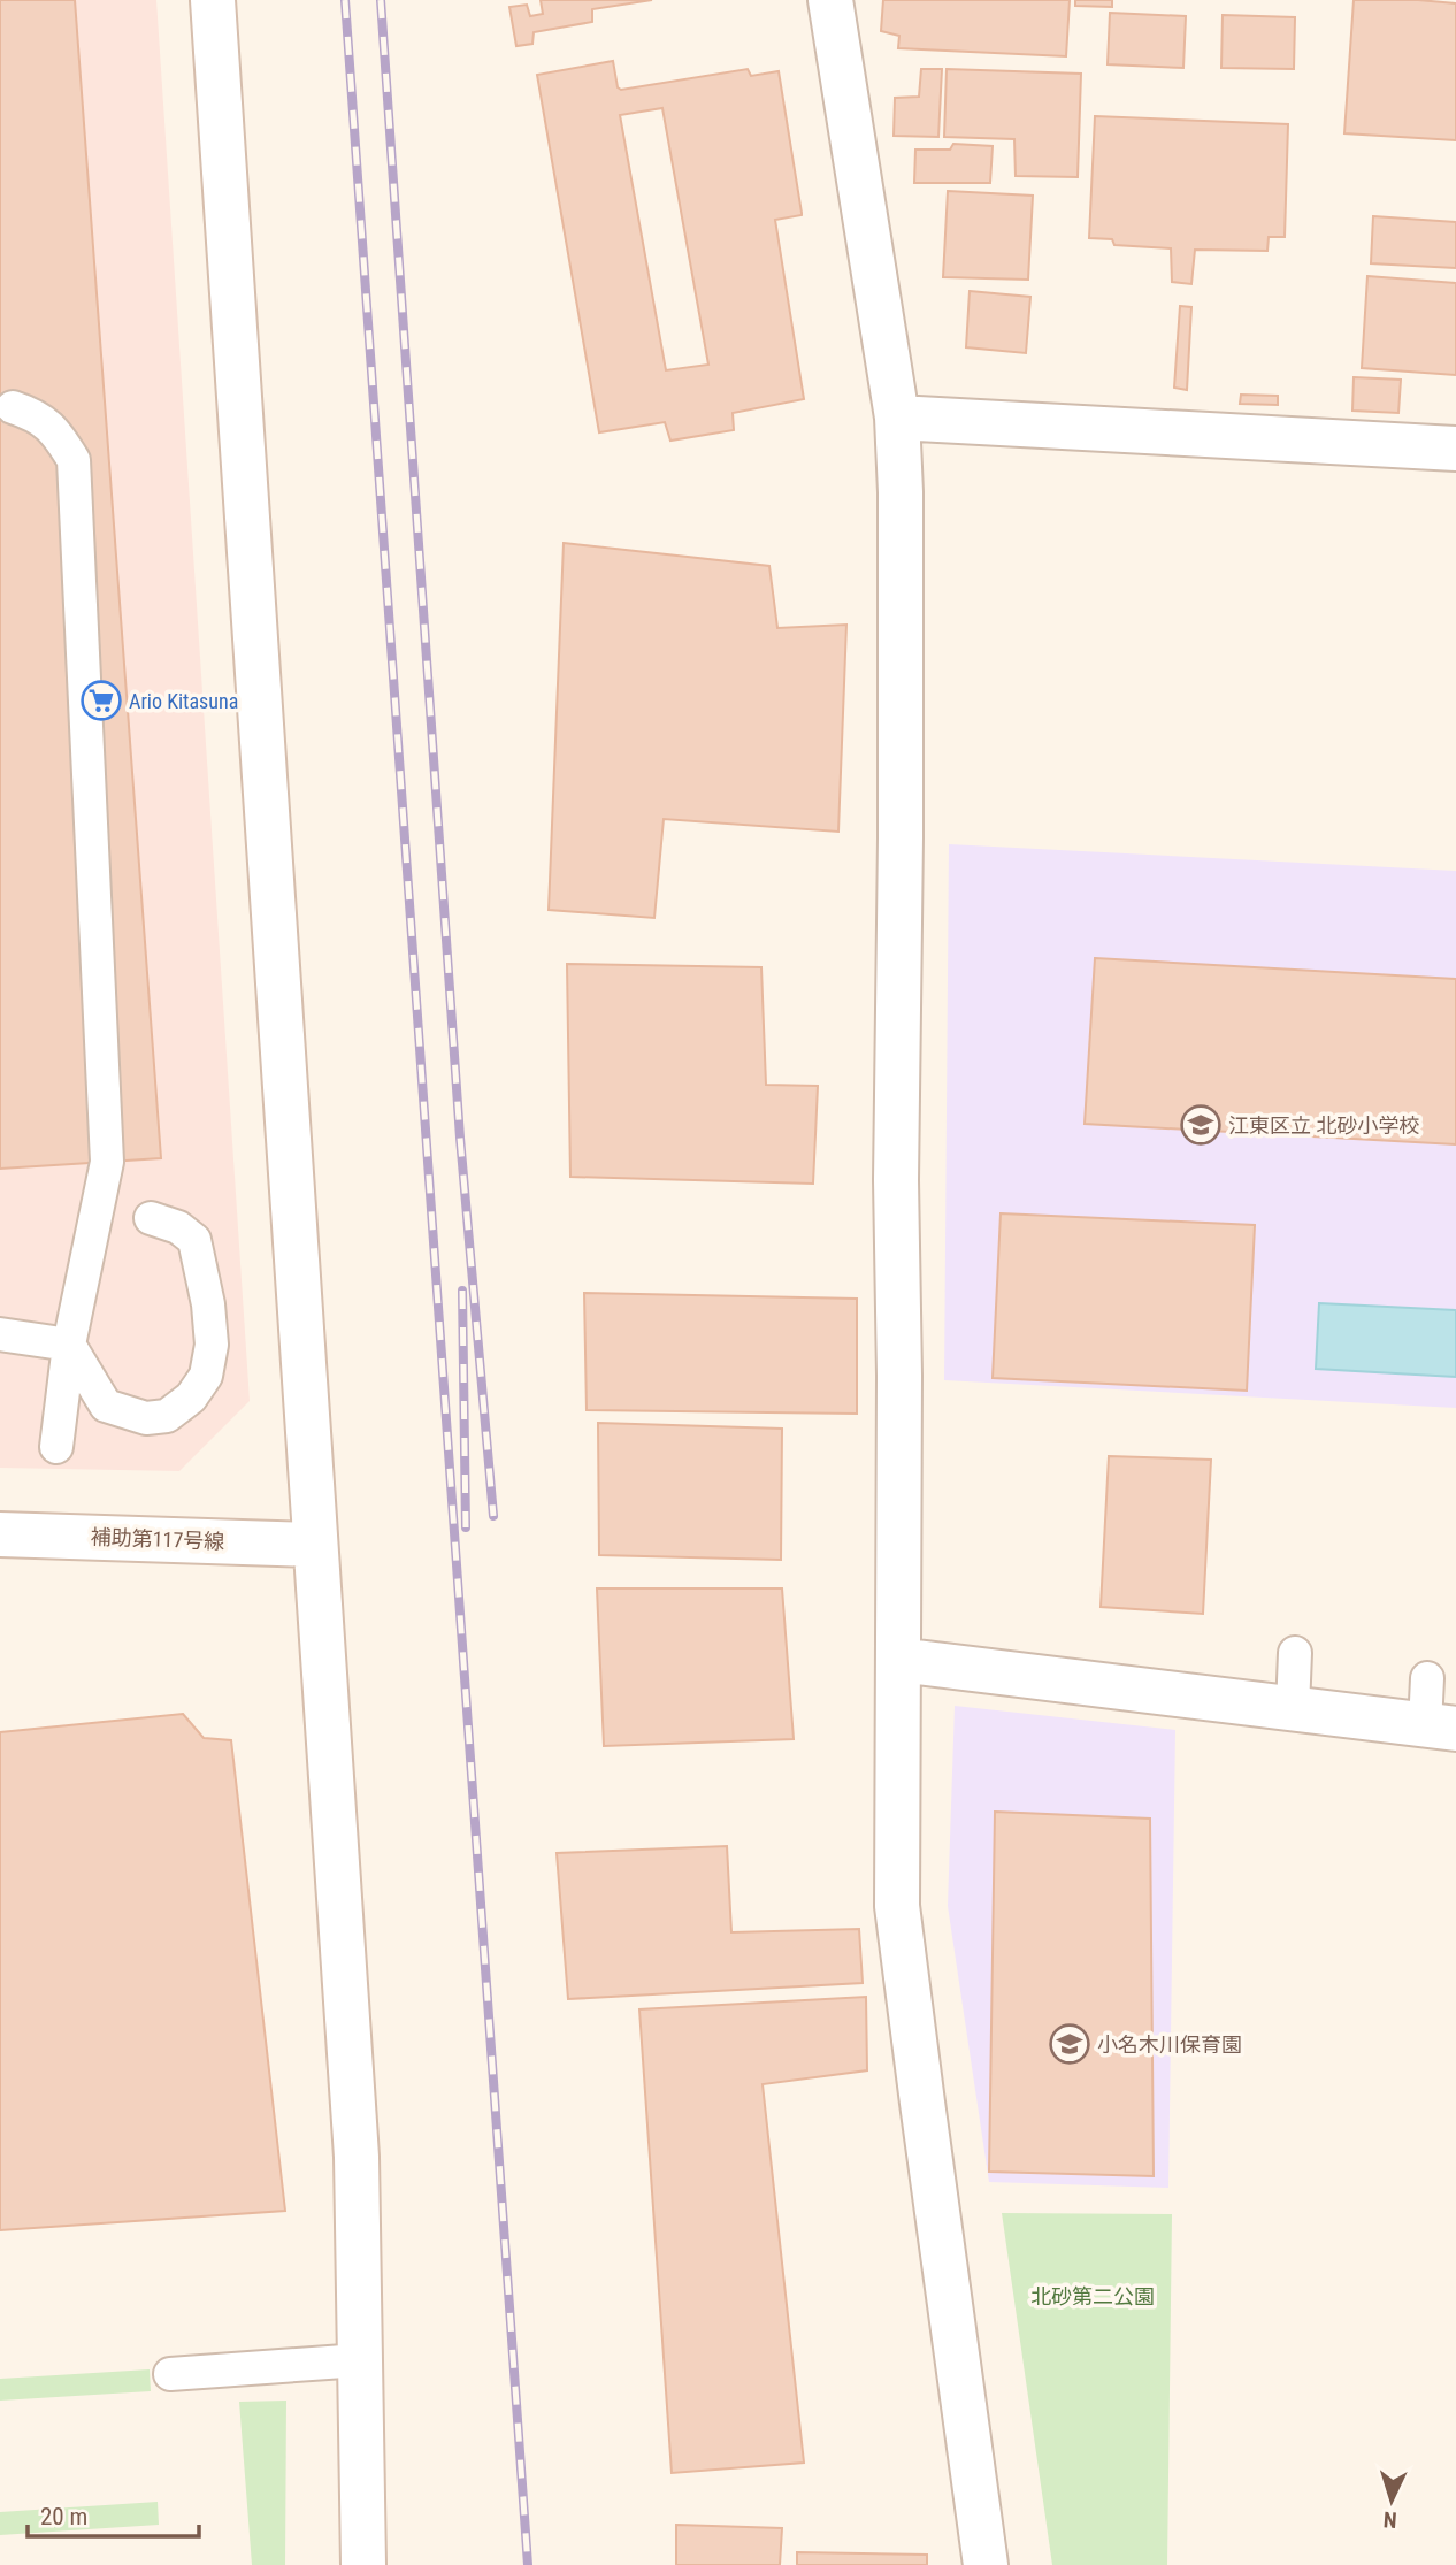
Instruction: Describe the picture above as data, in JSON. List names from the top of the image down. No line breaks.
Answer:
{"streets":{"street":["補助第117号線"]},"parks":["北砂第二公園"],"places":{"supermarket":["Ario Kitasuna"],"school or university":["江東区立 北砂小学校","小名木川保育園"]},"scale_bar":"20 m","north":"bottom"}
